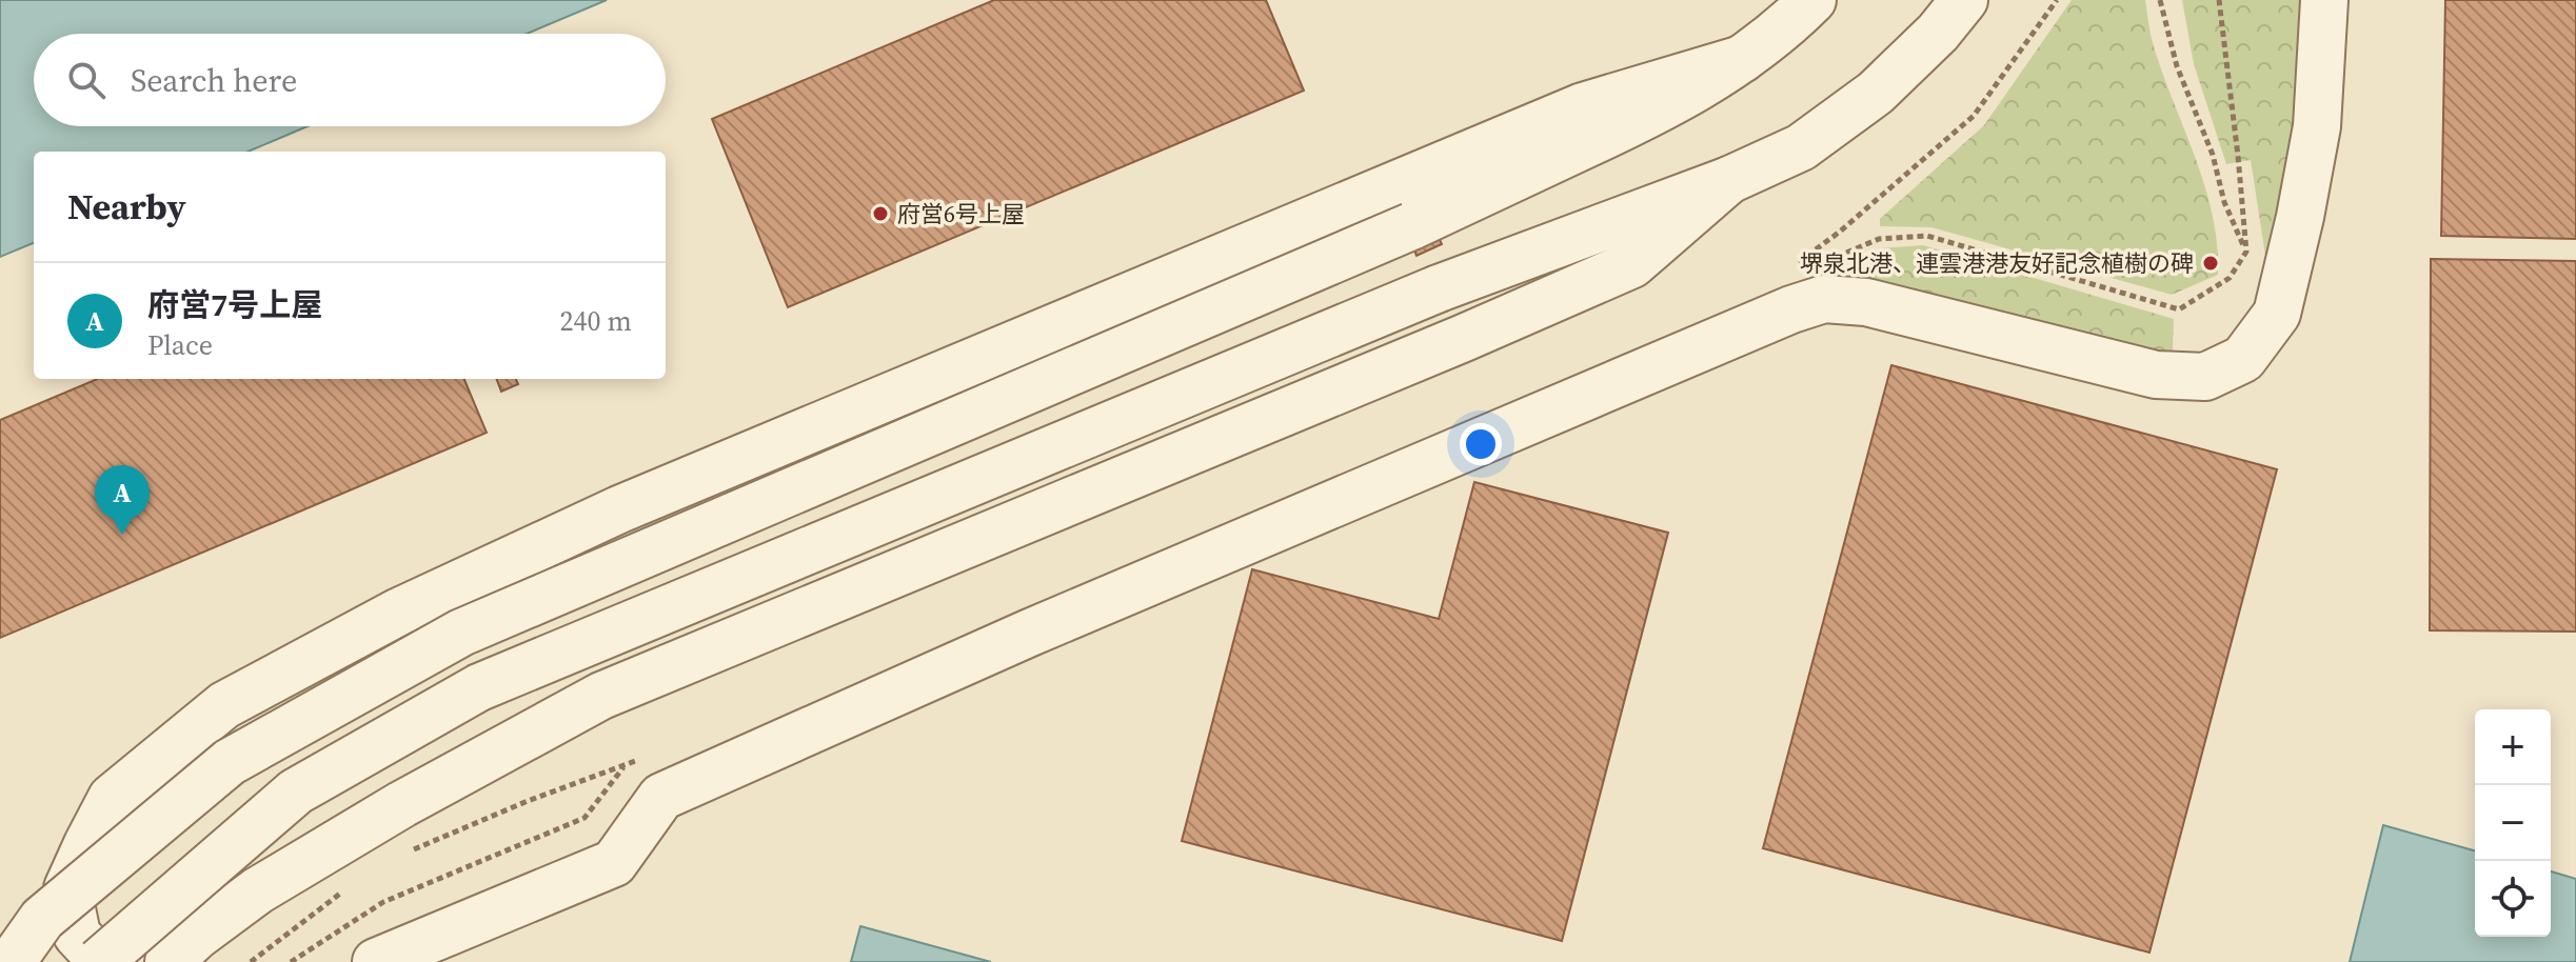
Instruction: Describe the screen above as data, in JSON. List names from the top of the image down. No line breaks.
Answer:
{"places":["府営6号上屋","堺泉北港、連雲港港友好記念植樹の碑"],"page":{"search":"Search here","heading":"Nearby","list":[{"mark":"A","name":"府営7号上屋","note":"Place","value":"240 m"}],"pins":"A","map_buttons":["+","−"]}}
